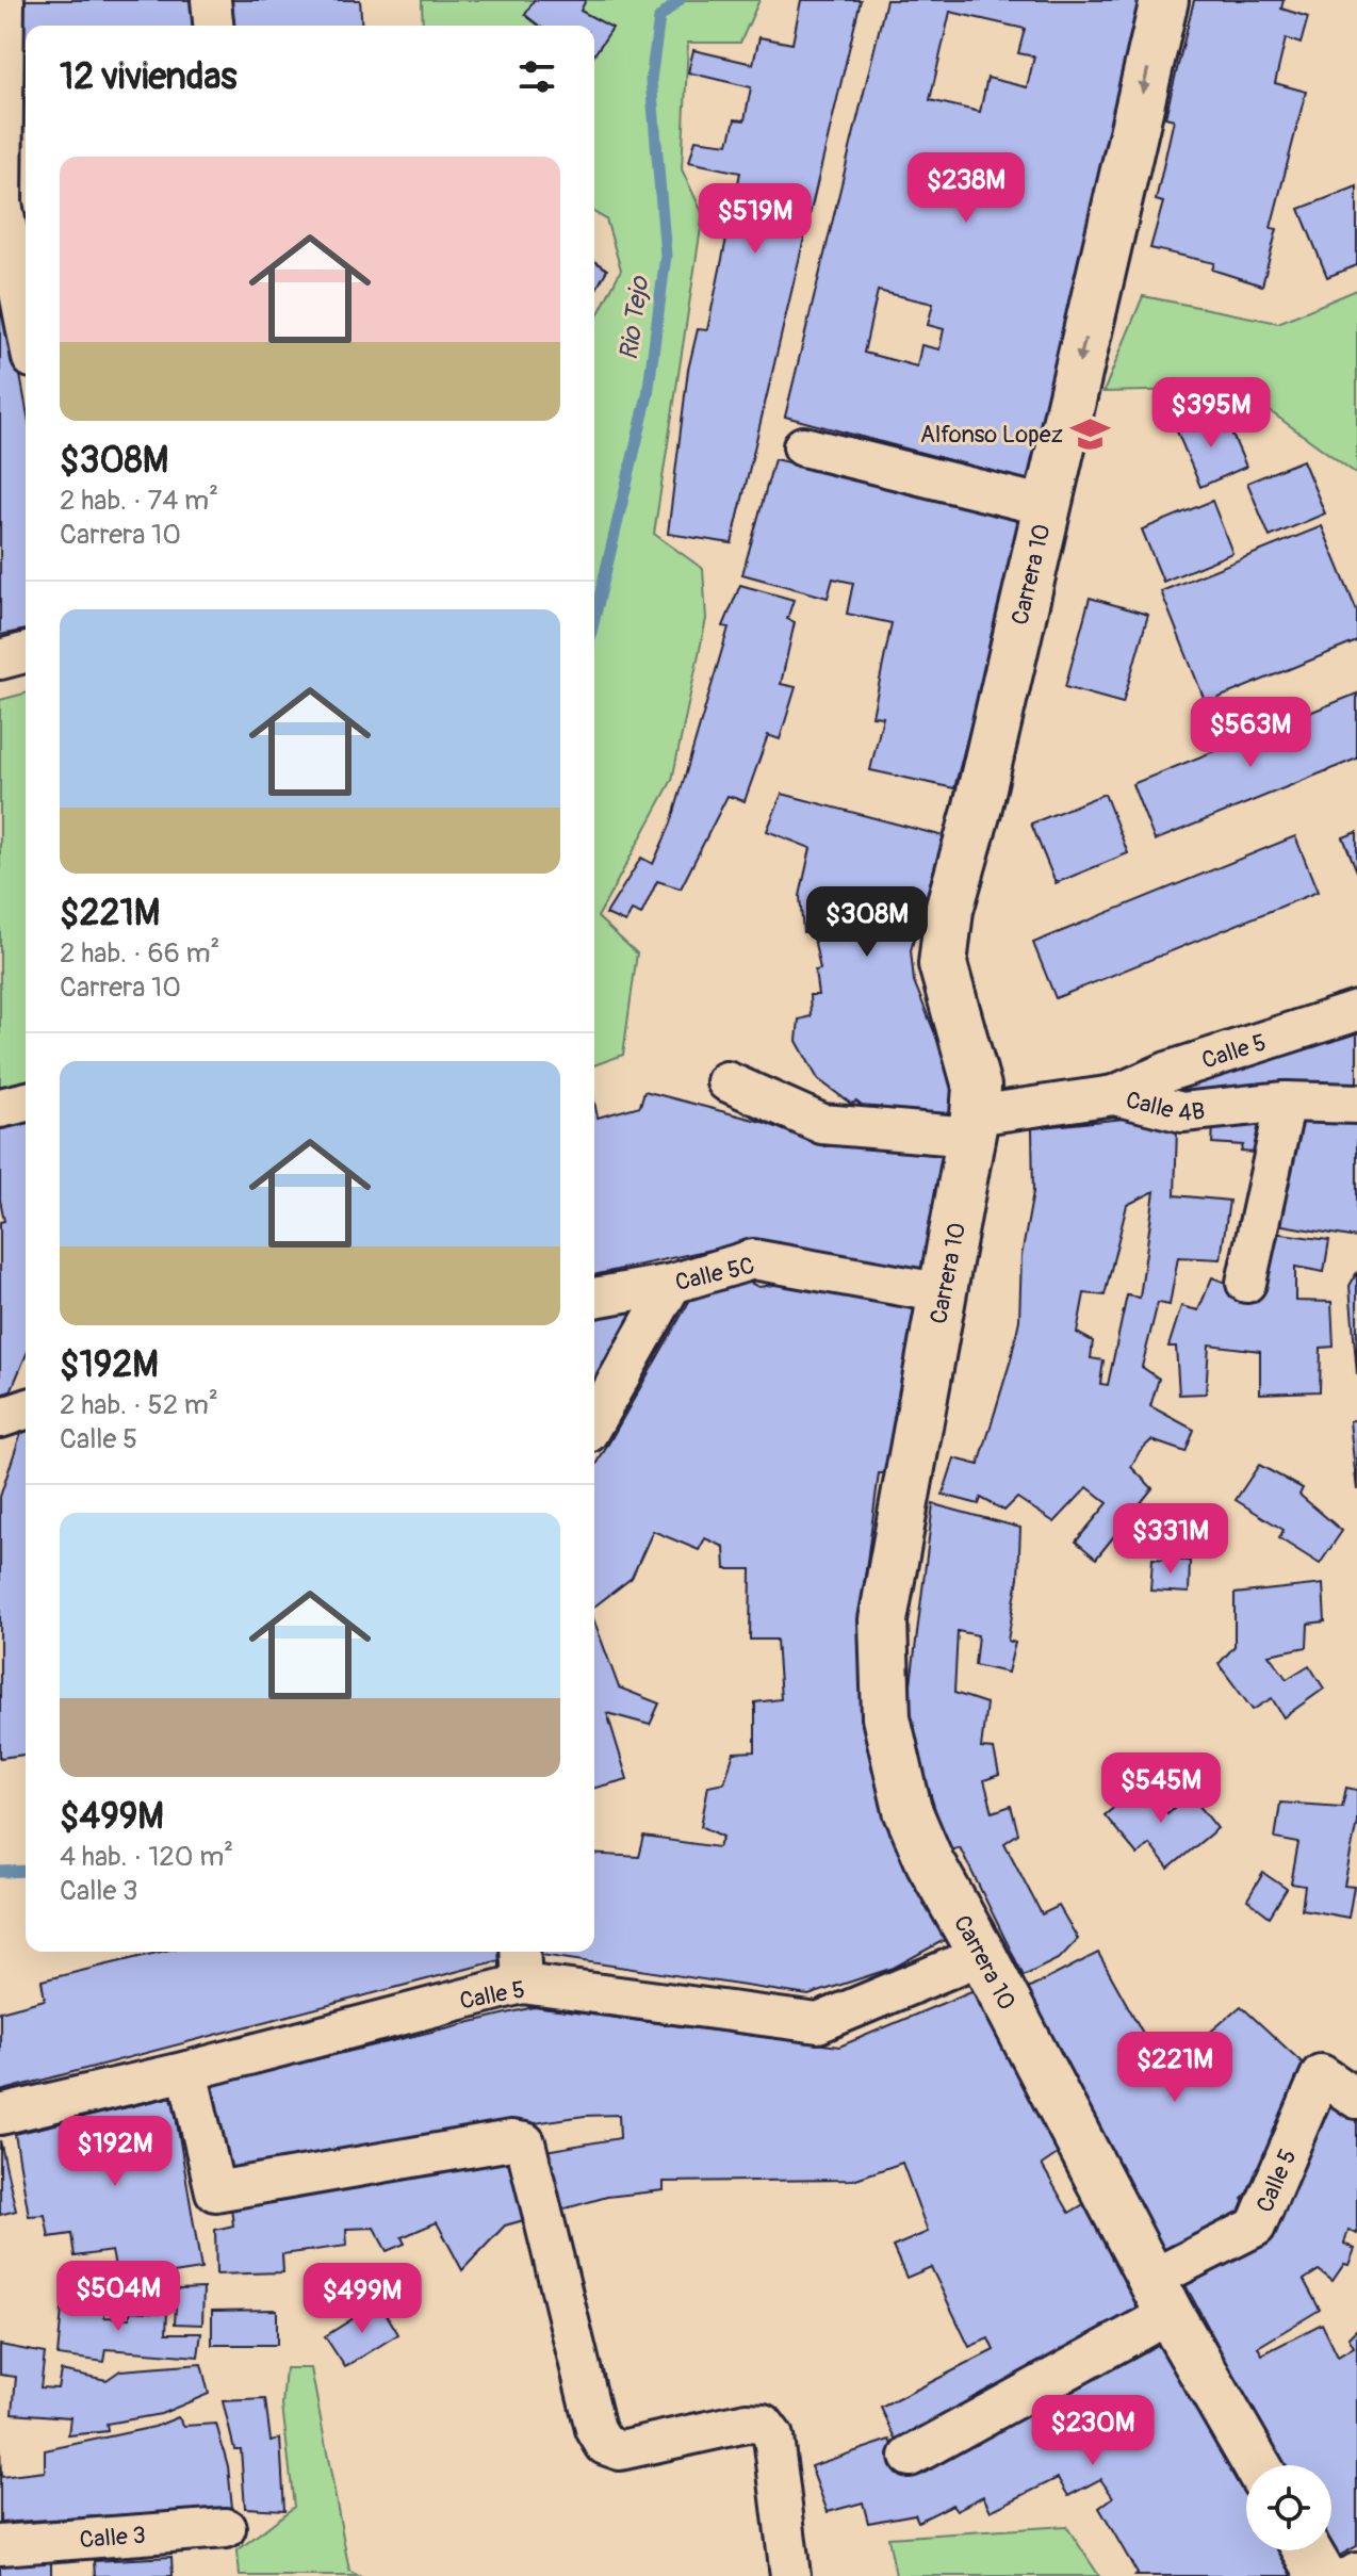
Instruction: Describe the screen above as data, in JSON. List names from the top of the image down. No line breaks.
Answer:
{"streets":{"street":["Carrera 10","Calle 5","Calle 4B","Calle 5C","Calle 3"]},"crossings":[["Carrera 10","Calle 5"],["Carrera 10","Calle 4B"],["Carrera 10","Calle 5C"],["Calle 5","Calle 4B"]],"water":["Rio Tejo"],"places":{"school or university":["Alfonso Lopez"]},"page":{"heading":"12 viviendas","list":[{"name":"$308M","note":"2 hab. · 74 m² · Carrera 10"},{"name":"$221M","note":"2 hab. · 66 m² · Carrera 10"},{"name":"$192M","note":"2 hab. · 52 m² · Calle 5"},{"name":"$499M","note":"4 hab. · 120 m² · Calle 3"}],"price":["$238M","$519M","$395M","$563M","$308M","$331M","$545M","$221M","$192M","$504M","$499M","$230M"]}}
